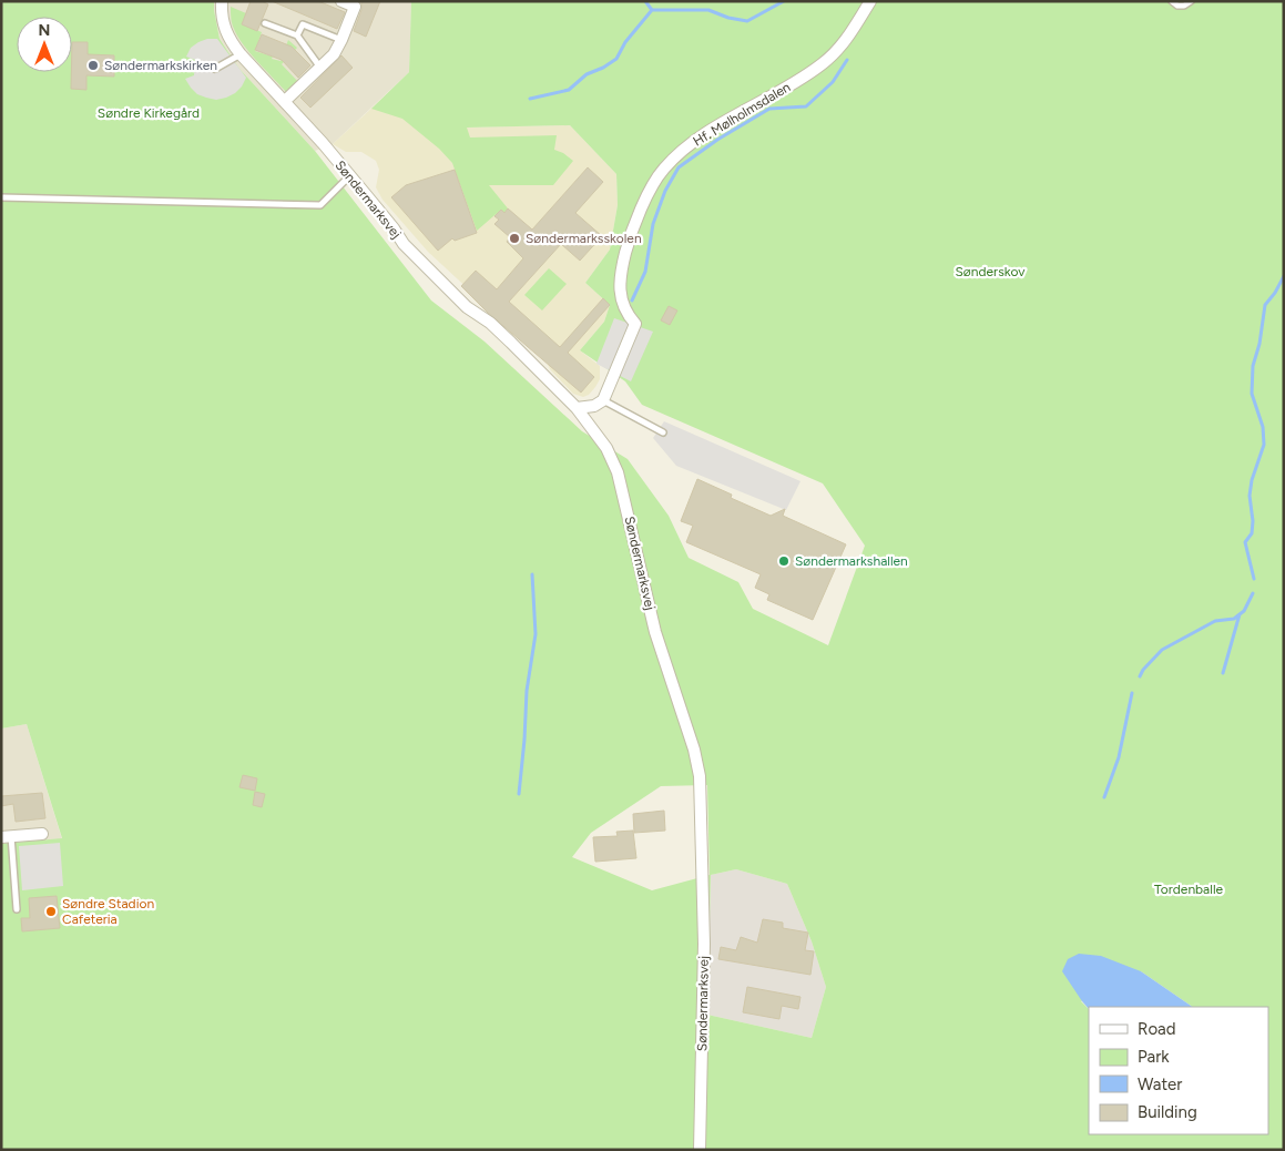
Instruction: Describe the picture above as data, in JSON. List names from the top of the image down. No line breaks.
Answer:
{"streets":{"street":["Hf. Mølholmsdalen","Søndermarksvej"]},"parks":["Søndre Kirkegård","Sønderskov","Tordenballe"],"places":["Søndermarkskirken","Søndermarksskolen","Søndermarkshallen","Søndre Stadion Cafeteria"],"legend":["Road","Park","Water","Building"],"north":"top"}
